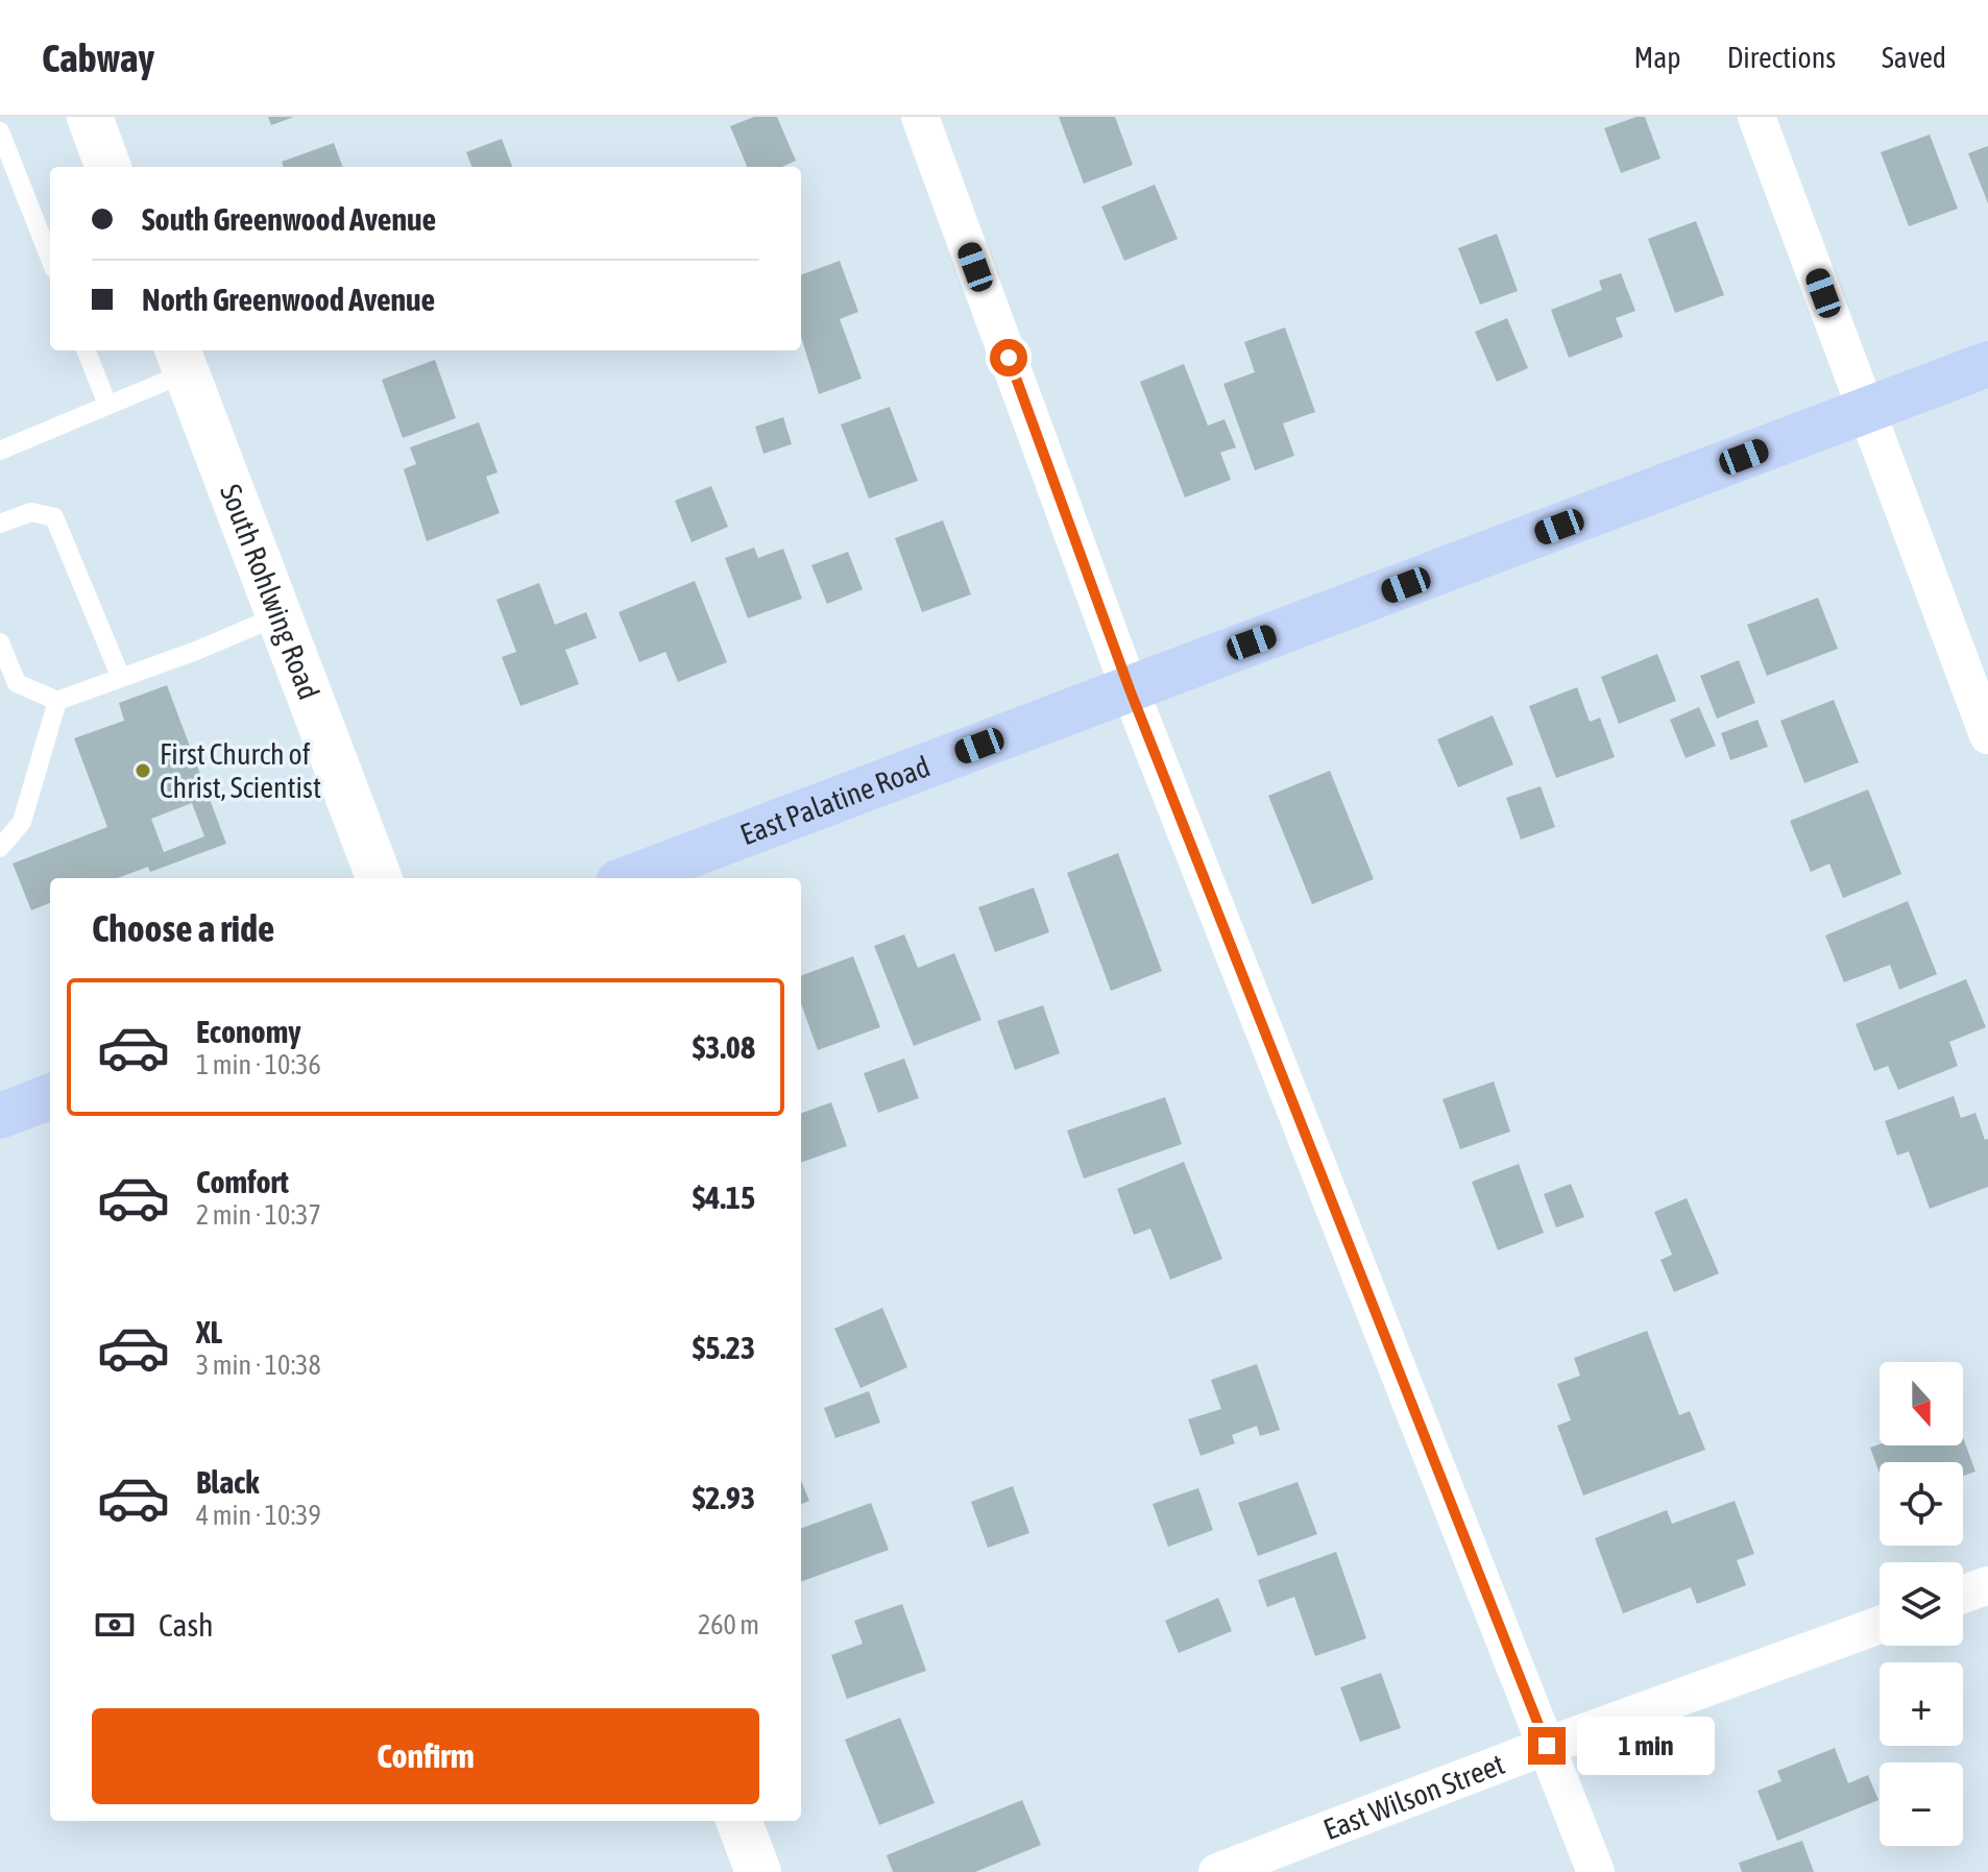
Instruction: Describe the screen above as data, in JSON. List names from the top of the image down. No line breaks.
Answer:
{"streets":{"main road":["East Palatine Road"],"street":["South Rohlwing Road","East Wilson Street"]},"places":["First Church of Christ, Scientist"],"north":"bottom","page":{"header":"Cabway","nav":["Map","Directions","Saved"],"banner":["South Greenwood Avenue","North Greenwood Avenue"],"heading":"Choose a ride","list":[{"name":"Economy","note":"1 min · 10:36","value":"$3.08"},{"name":"Comfort","note":"2 min · 10:37","value":"$4.15"},{"name":"XL","note":"3 min · 10:38","value":"$5.23"},{"name":"Black","note":"4 min · 10:39","value":"$2.93"}],"map_buttons":["+","−"],"pay":["Cash","260 m"],"buttons":"Confirm","bubble":"1 min"}}
